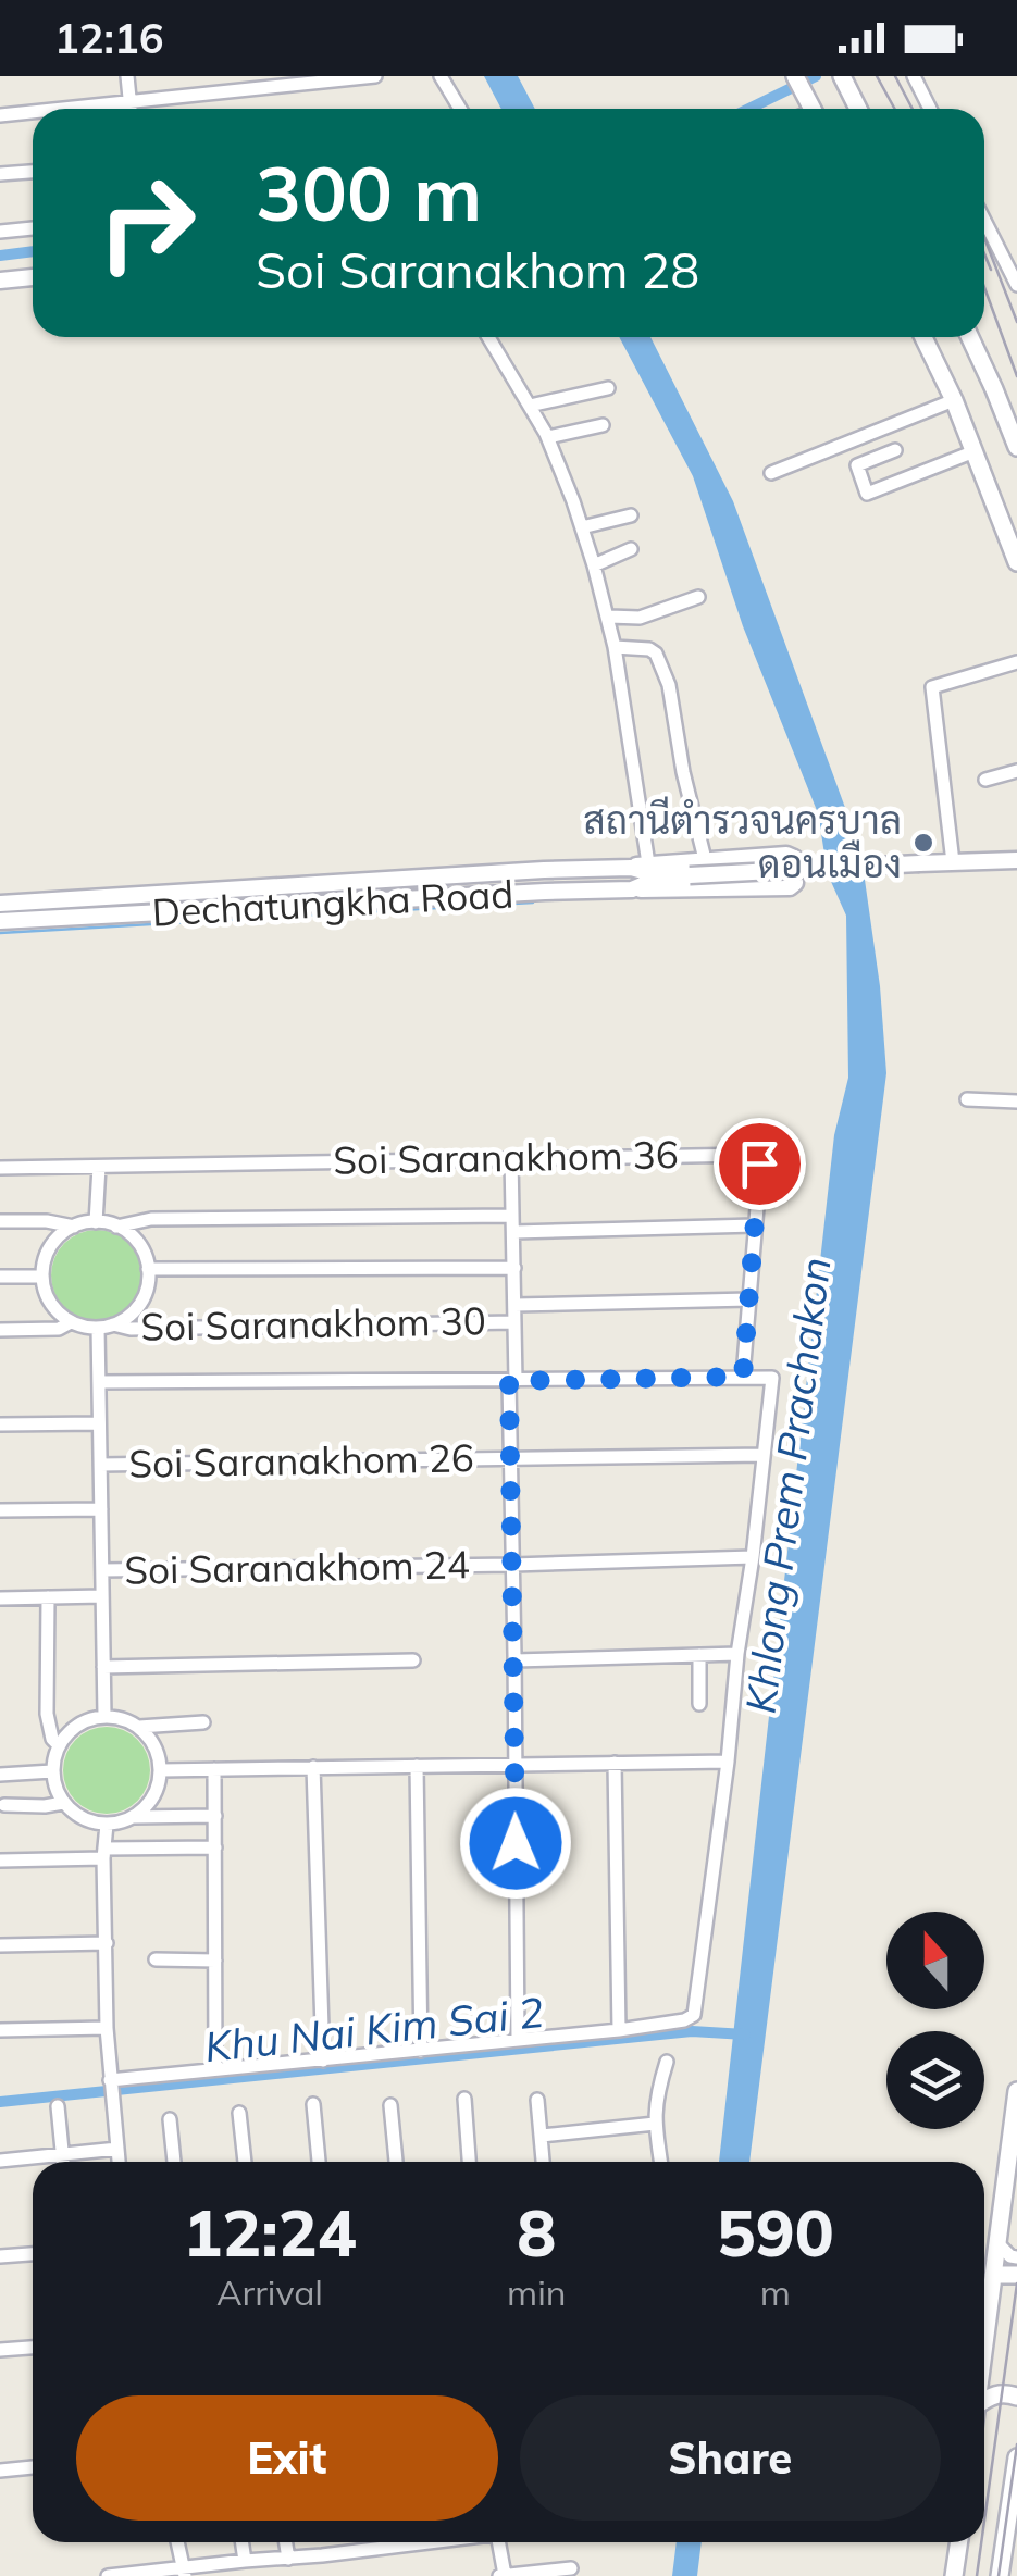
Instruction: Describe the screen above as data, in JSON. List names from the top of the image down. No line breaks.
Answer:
{"streets":{"street":["Dechatungkha Road","Soi Saranakhom 36","Soi Saranakhom 30","Soi Saranakhom 26","Soi Saranakhom 24"]},"water":["Khlong Prem Prachakon","Khu Nai Kim Sai 2"],"places":["สถานีตำรวจนครบาล ดอนเมือง"],"north":"top","page":{"status":"12:16","turn":["300 m","Soi Saranakhom 28"],"eta":["12:24","Arrival","8","min","590","m"],"buttons":["Exit","Share"]}}
